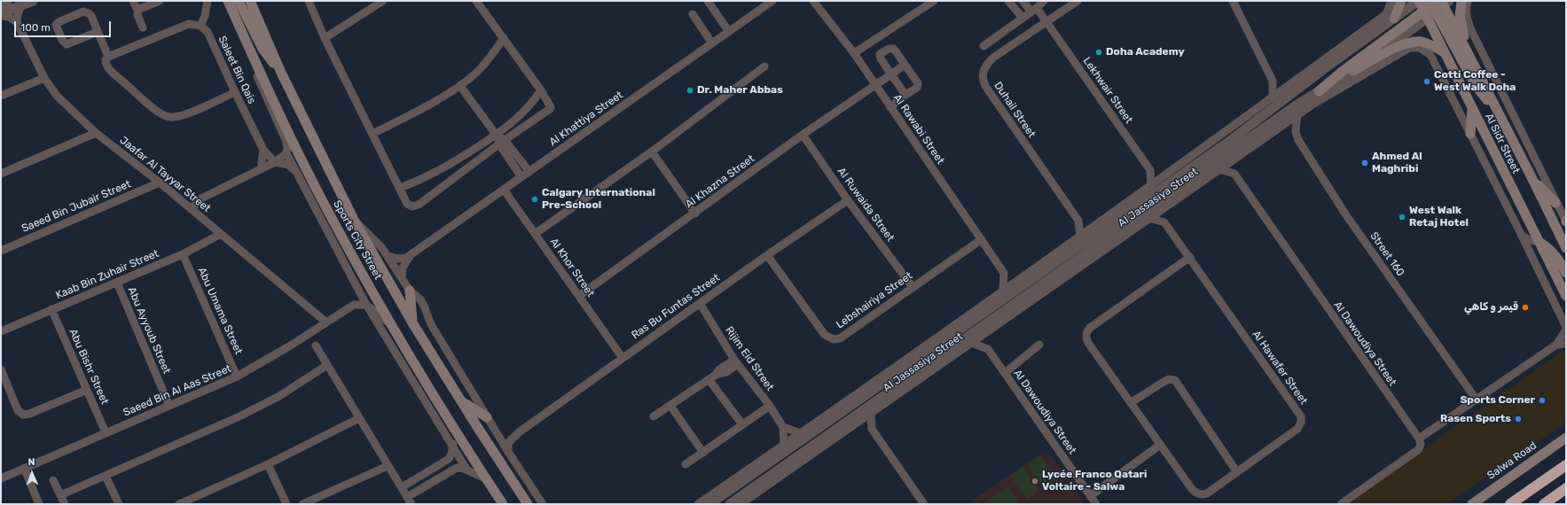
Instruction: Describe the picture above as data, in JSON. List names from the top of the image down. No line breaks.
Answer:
{"streets":{"main road":["Al Sidr Street","Sports City Street","Salwa Road"],"street":["Saleet Bin Qais","Lekhwair Street","Duhail Street","Al Khattiya Street","Al Rawabi Street","Jaafar Al Tayyar Street","Al Khazna Street","Al Jassasiya Street","Al Ruwaida Street","Saeed Bin Jubair Street","Street 160","Al Khor Street","Kaab Bin Zuhair Street","Lebshairiya Street","Ras Bu Funtas Street","Abu Umama Street","Abu Ayyoub Street","Al Dawoudiya Street","Rijim Eid Street","Abu Bishr Street","Al Hawafer Street","Saeed Bin Al Aas Street"]},"crossings":[["Saleet Bin Qais","Sports City Street"],["Lekhwair Street","Duhail Street"],["Duhail Street","Al Jassasiya Street"],["Al Khattiya Street","Sports City Street"],["Al Khattiya Street","Al Khor Street"],["Al Rawabi Street","Al Khazna Street"],["Al Rawabi Street","Lebshairiya Street"],["Al Sidr Street","Al Jassasiya Street"],["Jaafar Al Tayyar Street","Saeed Bin Jubair Street"],["Jaafar Al Tayyar Street","Kaab Bin Zuhair Street"],["Jaafar Al Tayyar Street","Saeed Bin Al Aas Street"],["Al Khazna Street","Al Ruwaida Street"],["Al Khazna Street","Al Khor Street"],["Al Jassasiya Street","Street 160"],["Al Jassasiya Street","Al Dawoudiya Street"],["Al Jassasiya Street","Rijim Eid Street"],["Al Ruwaida Street","Lebshairiya Street"],["Al Ruwaida Street","Ras Bu Funtas Street"],["Sports City Street","Ras Bu Funtas Street"],["Al Khor Street","Ras Bu Funtas Street"],["Kaab Bin Zuhair Street","Abu Umama Street"],["Kaab Bin Zuhair Street","Abu Ayyoub Street"],["Kaab Bin Zuhair Street","Abu Bishr Street"],["Lebshairiya Street","Ras Bu Funtas Street"],["Ras Bu Funtas Street","Rijim Eid Street"],["Abu Umama Street","Saeed Bin Al Aas Street"],["Abu Ayyoub Street","Saeed Bin Al Aas Street"],["Abu Bishr Street","Saeed Bin Al Aas Street"]],"places":["Doha Academy","Cotti Coffee - West Walk Doha","Dr. Maher Abbas","Ahmed Al Maghribi","Calgary International Pre-School","West Walk Retaj Hotel","قيمر و كاهي","Sports Corner","Rasen Sports","Lycée Franco Qatari Voltaire - Salwa"],"scale_bar":"100 m","north":"top"}
